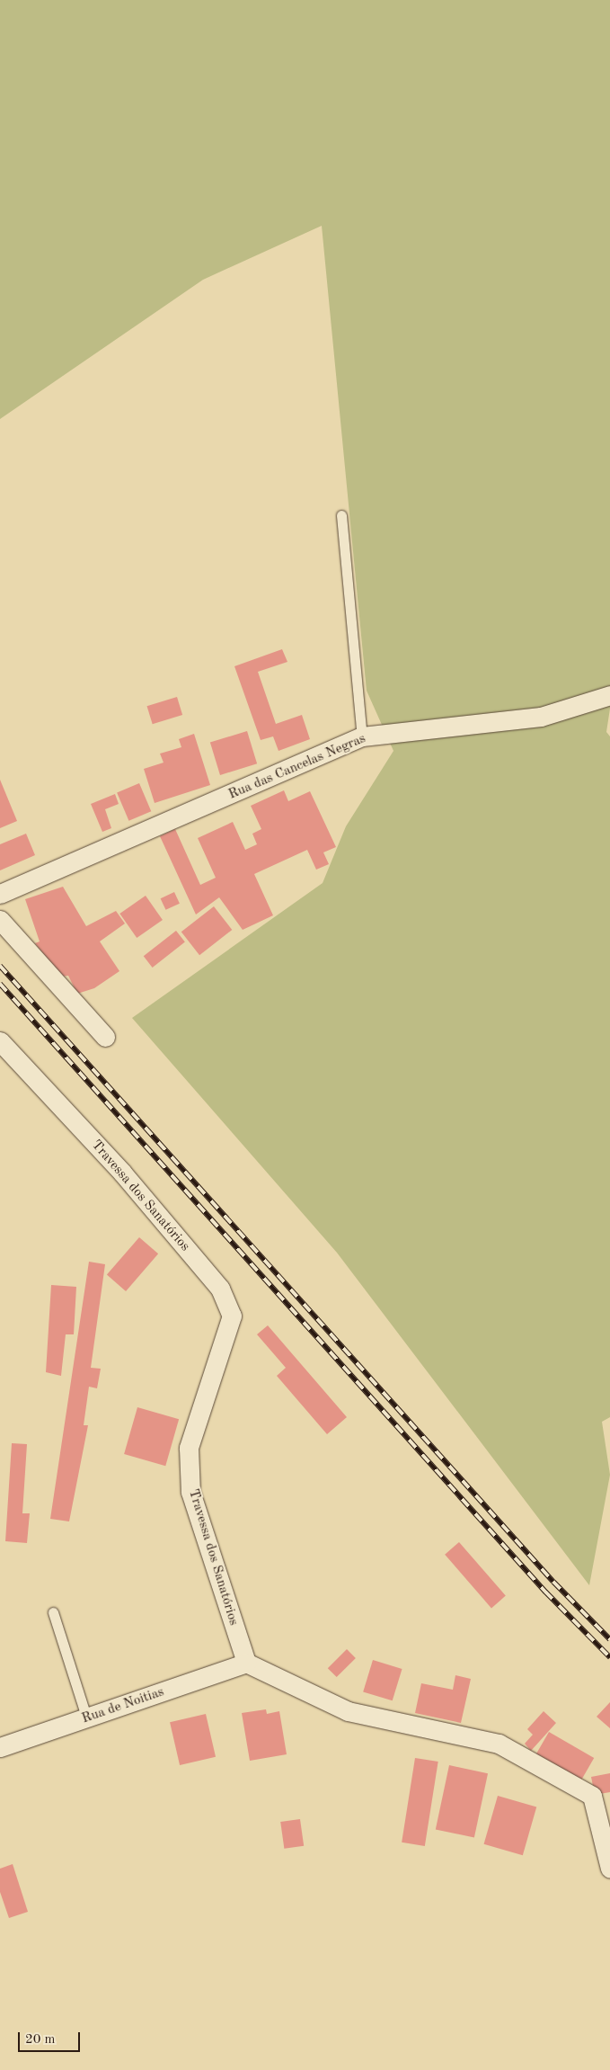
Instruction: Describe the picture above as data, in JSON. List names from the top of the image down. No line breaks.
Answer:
{"streets":{"street":["Rua das Cancelas Negras","Travessa dos Sanatórios","Rua de Noitias"]},"crossings":[["Travessa dos Sanatórios","Rua de Noitias"]],"scale_bar":"20 m"}
